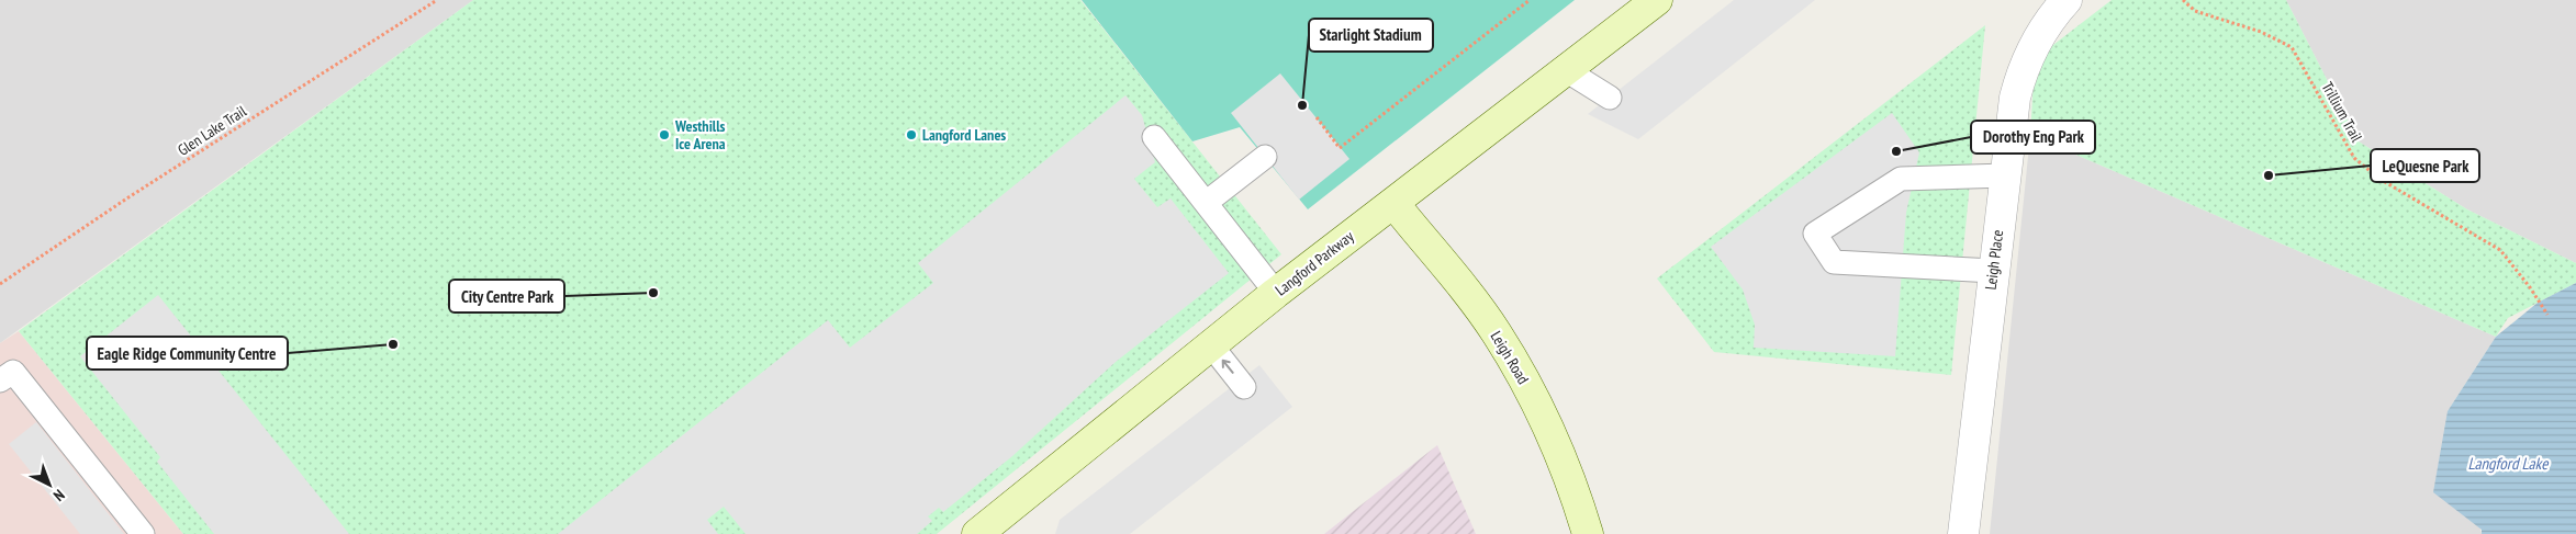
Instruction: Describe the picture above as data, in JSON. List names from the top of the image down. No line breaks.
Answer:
{"streets":{"main road":["Langford Parkway","Leigh Road"],"street":["Leigh Place"],"path":["Trillium Trail","Glen Lake Trail"]},"crossings":[["Langford Parkway","Leigh Road"]],"water":["Langford Lake"],"places":["Starlight Stadium","Westhills Ice Arena","Langford Lanes","Dorothy Eng Park","LeQuesne Park","City Centre Park","Eagle Ridge Community Centre"],"north":"bottom right"}
